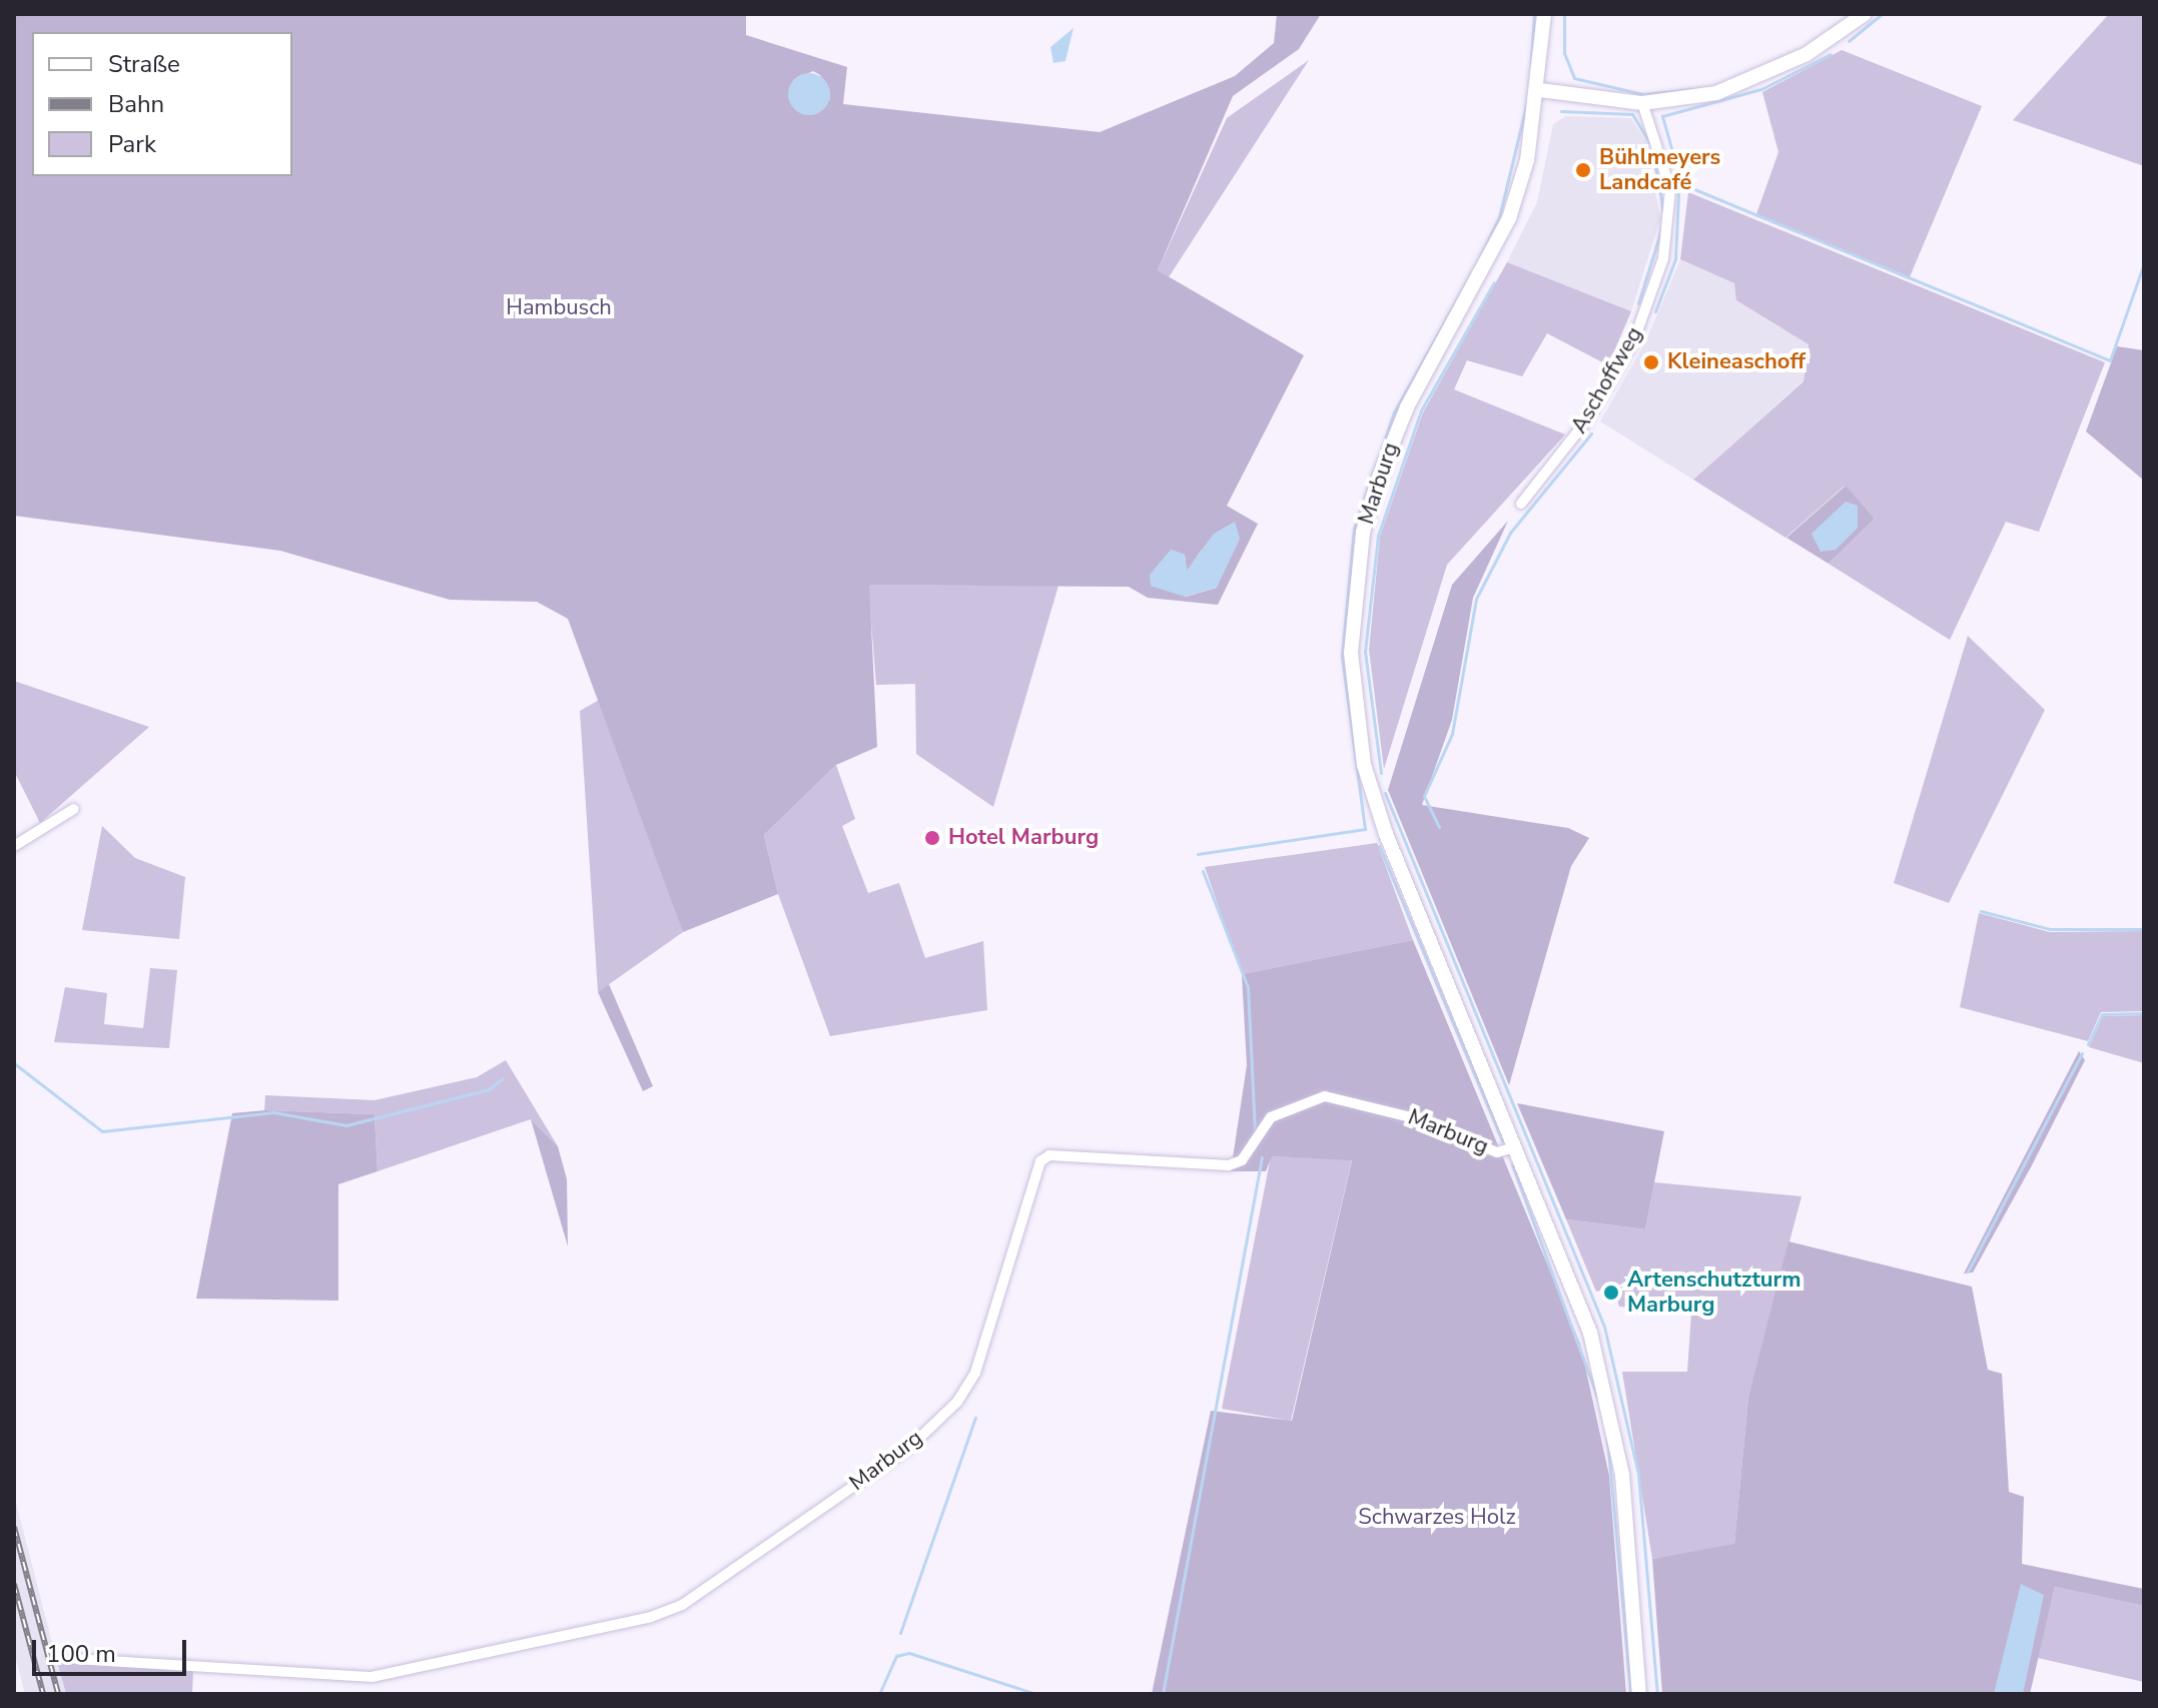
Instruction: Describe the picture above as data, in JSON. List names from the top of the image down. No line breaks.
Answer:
{"streets":{"street":["Aschoffweg","Marburg"]},"parks":["Hambusch","Schwarzes Holz"],"places":["Bühlmeyers Landcafé","Kleineaschoff","Hotel Marburg","Artenschutzturm Marburg"],"legend":["Straße","Bahn","Park"],"scale_bar":"100 m"}
